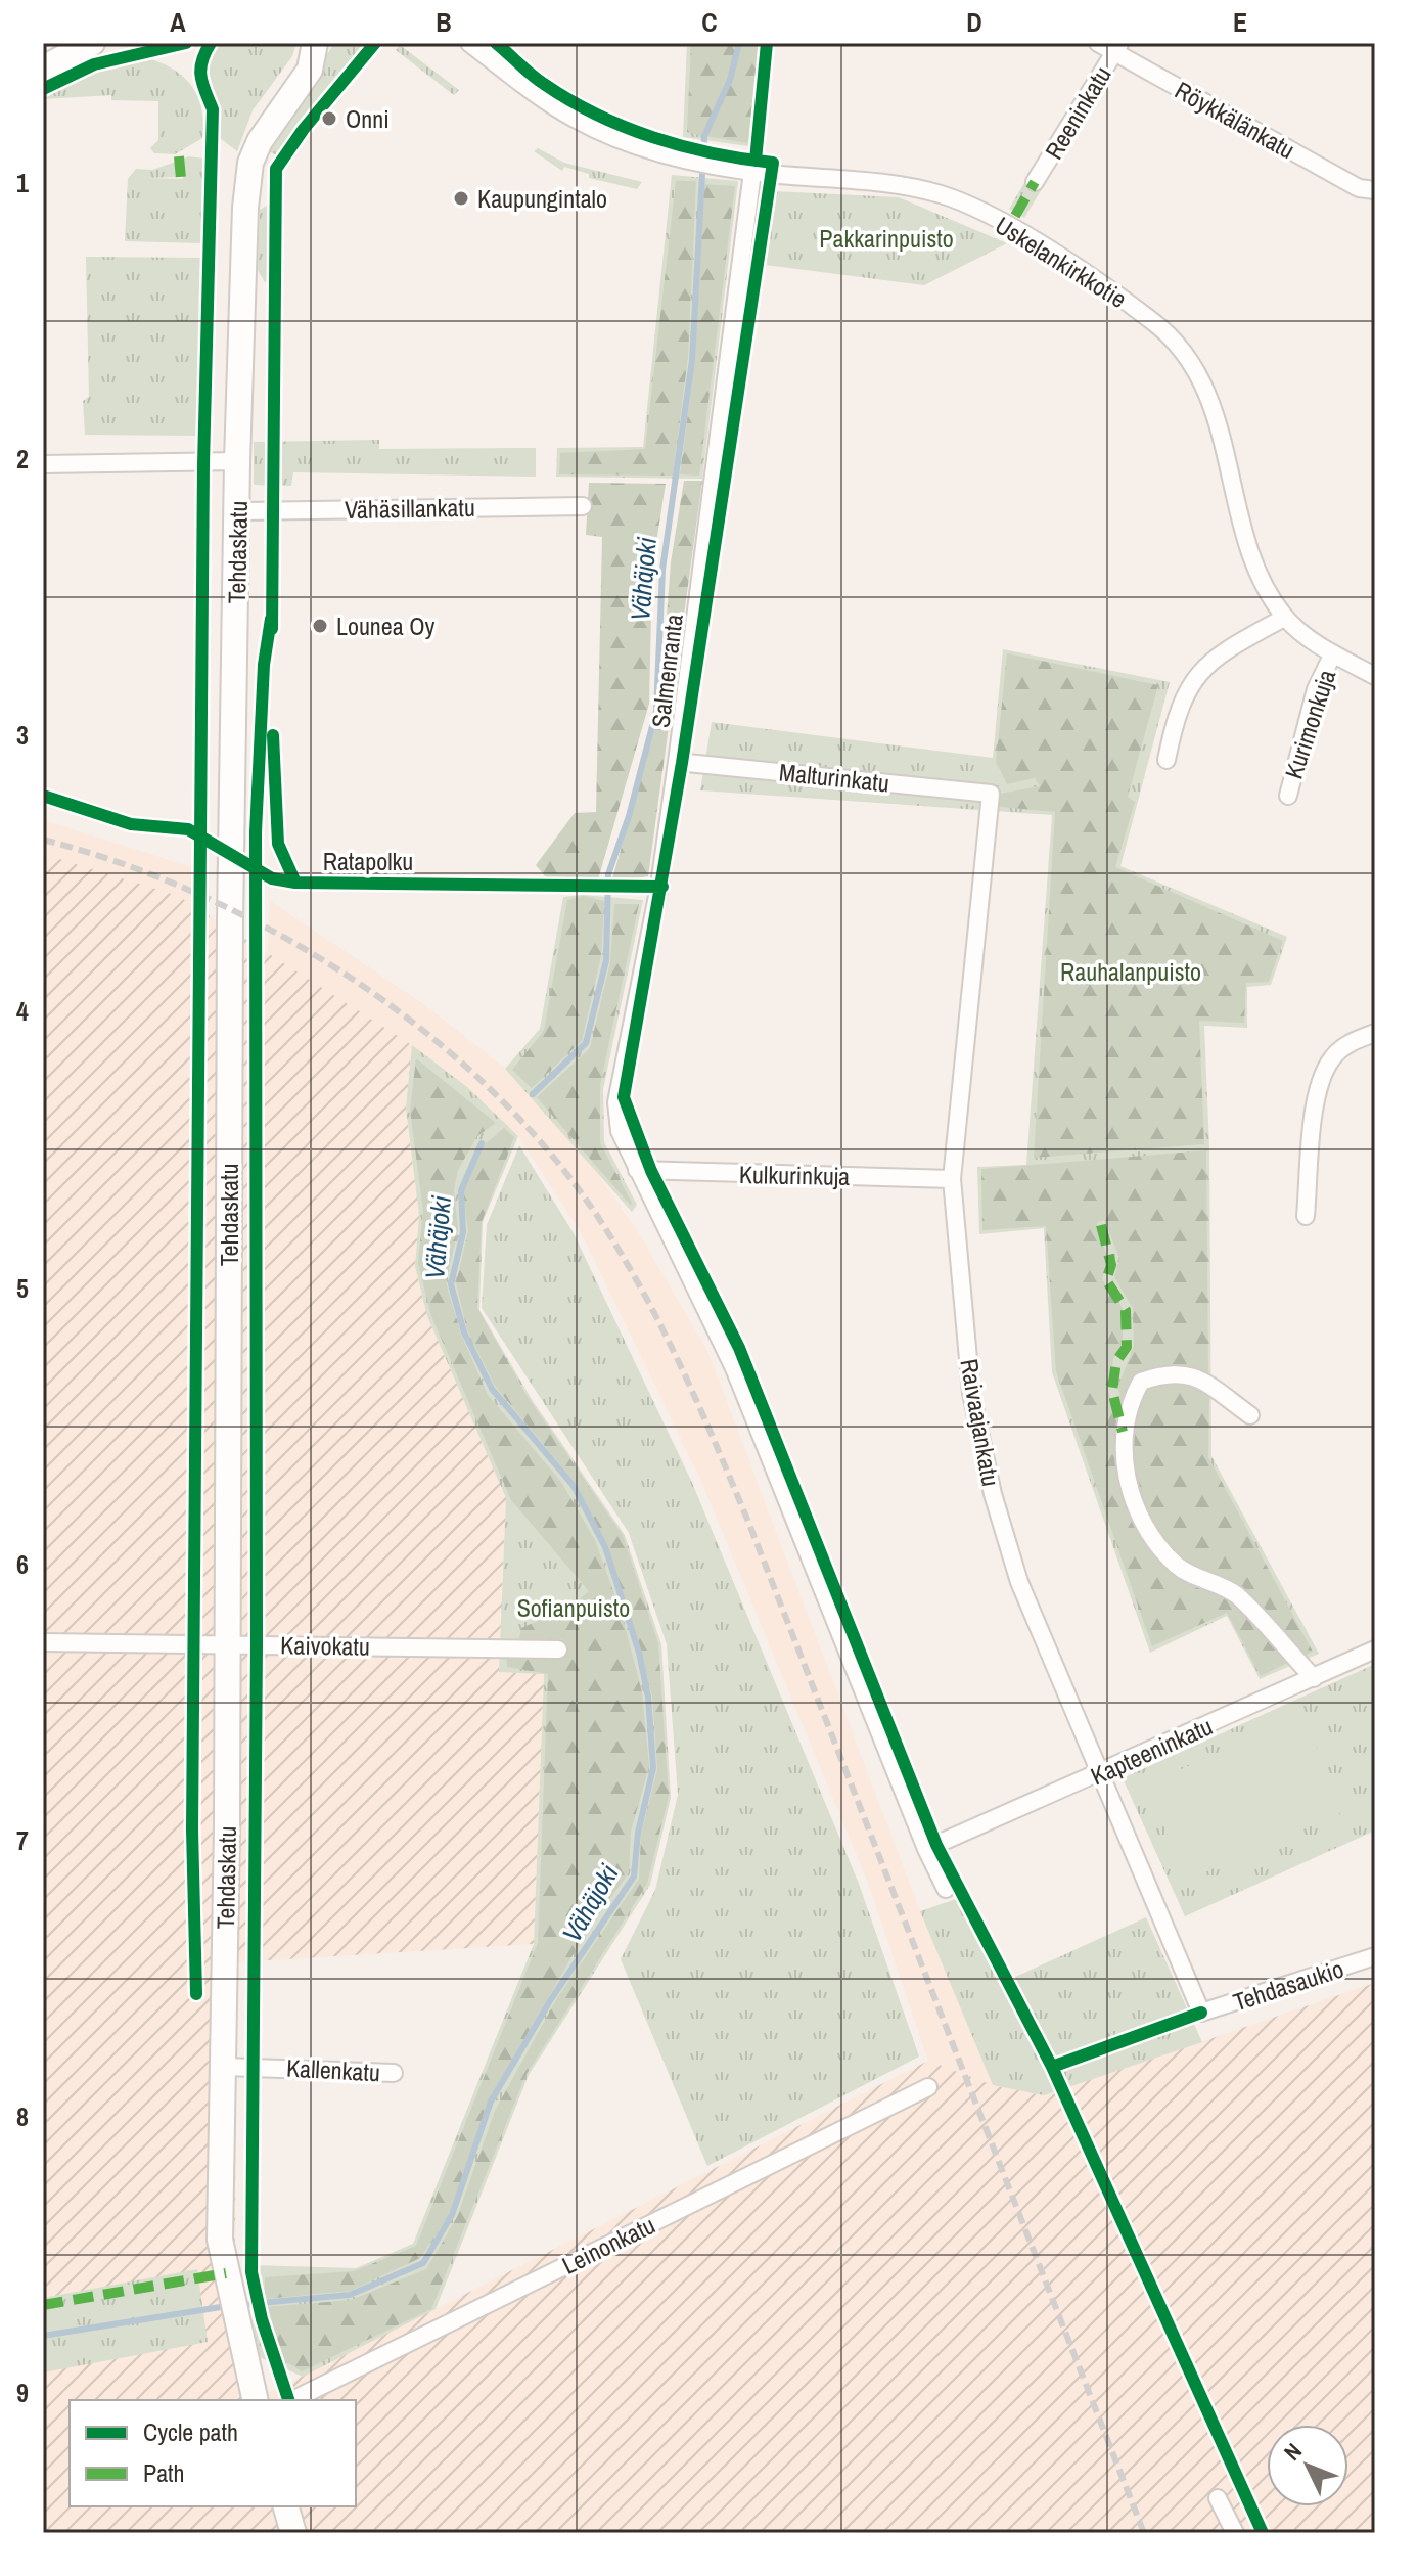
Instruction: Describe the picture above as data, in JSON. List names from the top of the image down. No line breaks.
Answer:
{"streets":{"street":["Reeninkatu","Röykkälänkatu","Uskelankirkkotie","Vähäsillankatu","Tehdaskatu","Salmenranta","Kurimonkuja","Malturinkatu","Kulkurinkuja","Raivaajankatu","Kaivokatu","Kapteeninkatu","Tehdasaukio","Kallenkatu","Leinonkatu"],"cycle path":["Ratapolku"]},"crossings":[["Reeninkatu","Röykkälänkatu"],["Uskelankirkkotie","Salmenranta"],["Uskelankirkkotie","Kurimonkuja"],["Vähäsillankatu","Tehdaskatu"],["Tehdaskatu","Kaivokatu"],["Tehdaskatu","Kallenkatu"],["Salmenranta","Malturinkatu"],["Salmenranta","Kulkurinkuja"],["Salmenranta","Kapteeninkatu"],["Malturinkatu","Raivaajankatu"],["Kulkurinkuja","Raivaajankatu"],["Raivaajankatu","Kapteeninkatu"],["Raivaajankatu","Tehdasaukio"]],"water":["Vähäjoki"],"parks":["Pakkarinpuisto","Rauhalanpuisto","Sofianpuisto"],"places":["Onni","Kaupungintalo","Lounea Oy"],"legend":["Cycle path","Path"],"north":"top left","grid":{"columns":["A","B","C","D","E"],"rows":["1","2","3","4","5","6","7","8","9"]}}
